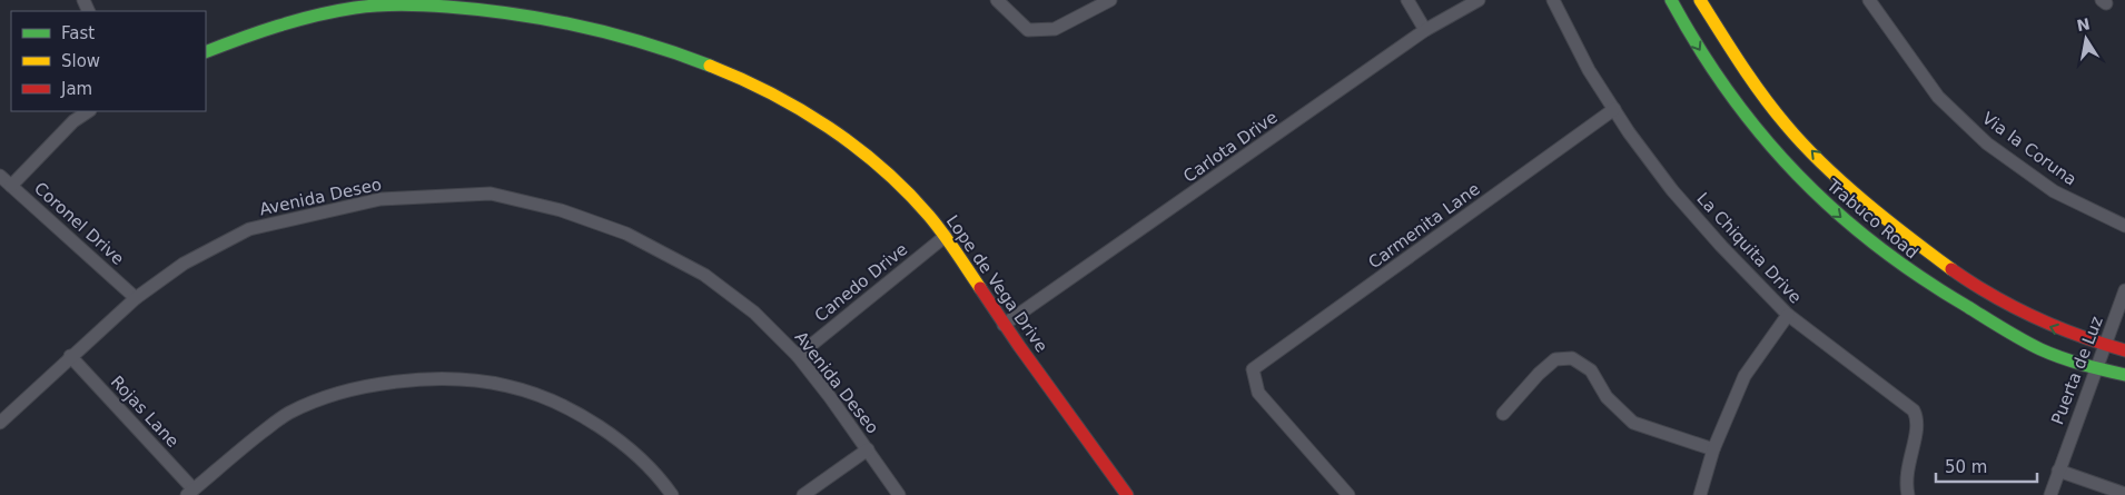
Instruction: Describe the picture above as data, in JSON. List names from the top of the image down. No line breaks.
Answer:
{"streets":{"main road":["Trabuco Road","Lope de Vega Drive"],"street":["Carlota Drive","Via la Coruna","Avenida Deseo","Coronel Drive","Carmenita Lane","La Chiquita Drive","Canedo Drive","Puerta de Luz","Rojas Lane"]},"crossings":[["Carlota Drive","Lope de Vega Drive"],["Avenida Deseo","Coronel Drive"],["Avenida Deseo","Canedo Drive"],["Avenida Deseo","Rojas Lane"],["Trabuco Road","Puerta de Luz"],["Carmenita Lane","La Chiquita Drive"],["Canedo Drive","Lope de Vega Drive"]],"legend":["Fast","Slow","Jam"],"scale_bar":"50 m","north":"top"}
